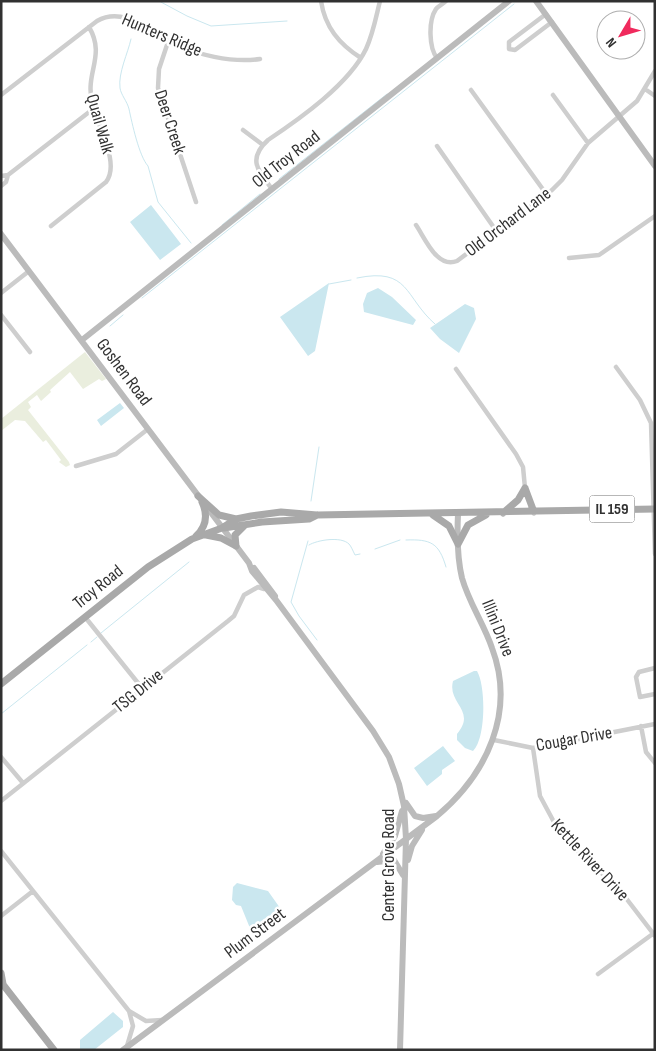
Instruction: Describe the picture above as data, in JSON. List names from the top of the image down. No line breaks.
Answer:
{"streets":{"main road":["IL 159","Troy Road"],"street":["Hunters Ridge","Deer Creek","Quail Walk","Old Troy Road","Old Orchard Lane","Goshen Road","Illini Drive","TSG Drive","Cougar Drive","Kettle River Drive","Center Grove Road","Plum Street"]},"crossings":[["Hunters Ridge","Deer Creek"],["Hunters Ridge","Quail Walk"],["Old Troy Road","Goshen Road"],["Goshen Road","Troy Road"],["Goshen Road","Center Grove Road"],["IL 159","Troy Road"],["IL 159","Illini Drive"],["Troy Road","Illini Drive"],["Troy Road","Center Grove Road"],["Illini Drive","Cougar Drive"],["Illini Drive","Center Grove Road"],["Illini Drive","Plum Street"],["TSG Drive","Center Grove Road"],["Cougar Drive","Kettle River Drive"],["Center Grove Road","Plum Street"]],"north":"bottom left"}
